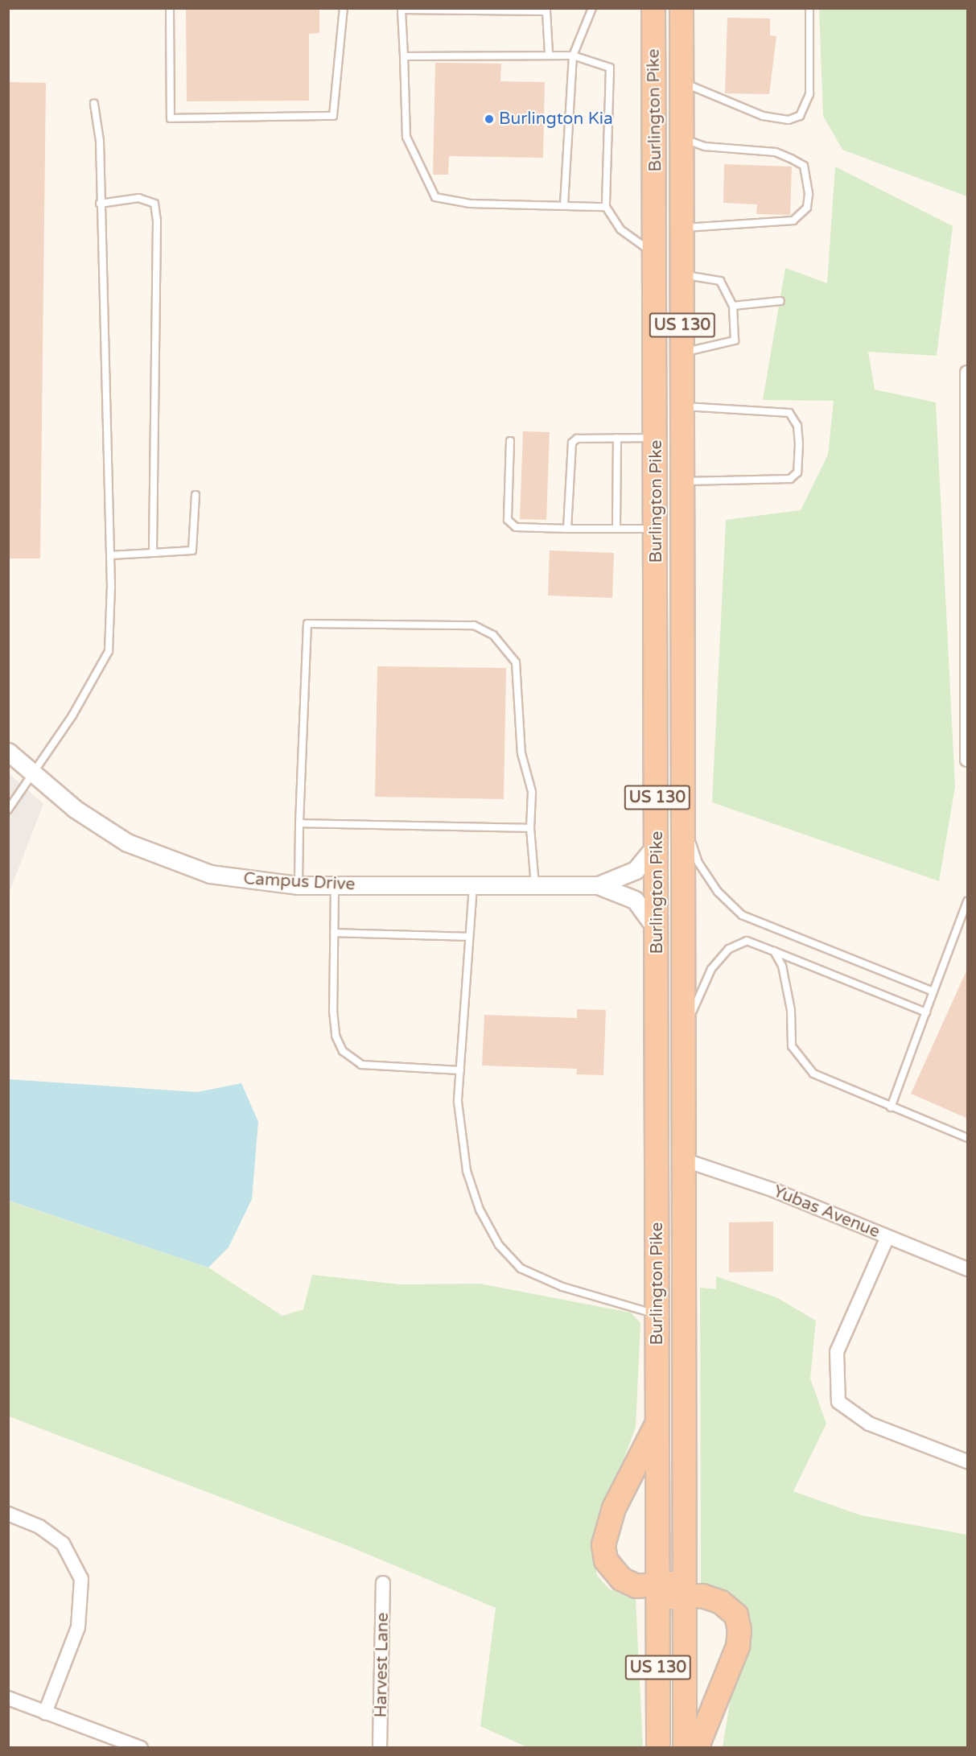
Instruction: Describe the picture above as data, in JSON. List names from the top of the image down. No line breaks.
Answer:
{"streets":{"highway":["Burlington Pike","US 130"],"street":["Campus Drive","Yubas Avenue","Harvest Lane"]},"crossings":[["Burlington Pike","Campus Drive"],["Burlington Pike","Yubas Avenue"]],"places":["Burlington Kia"]}
